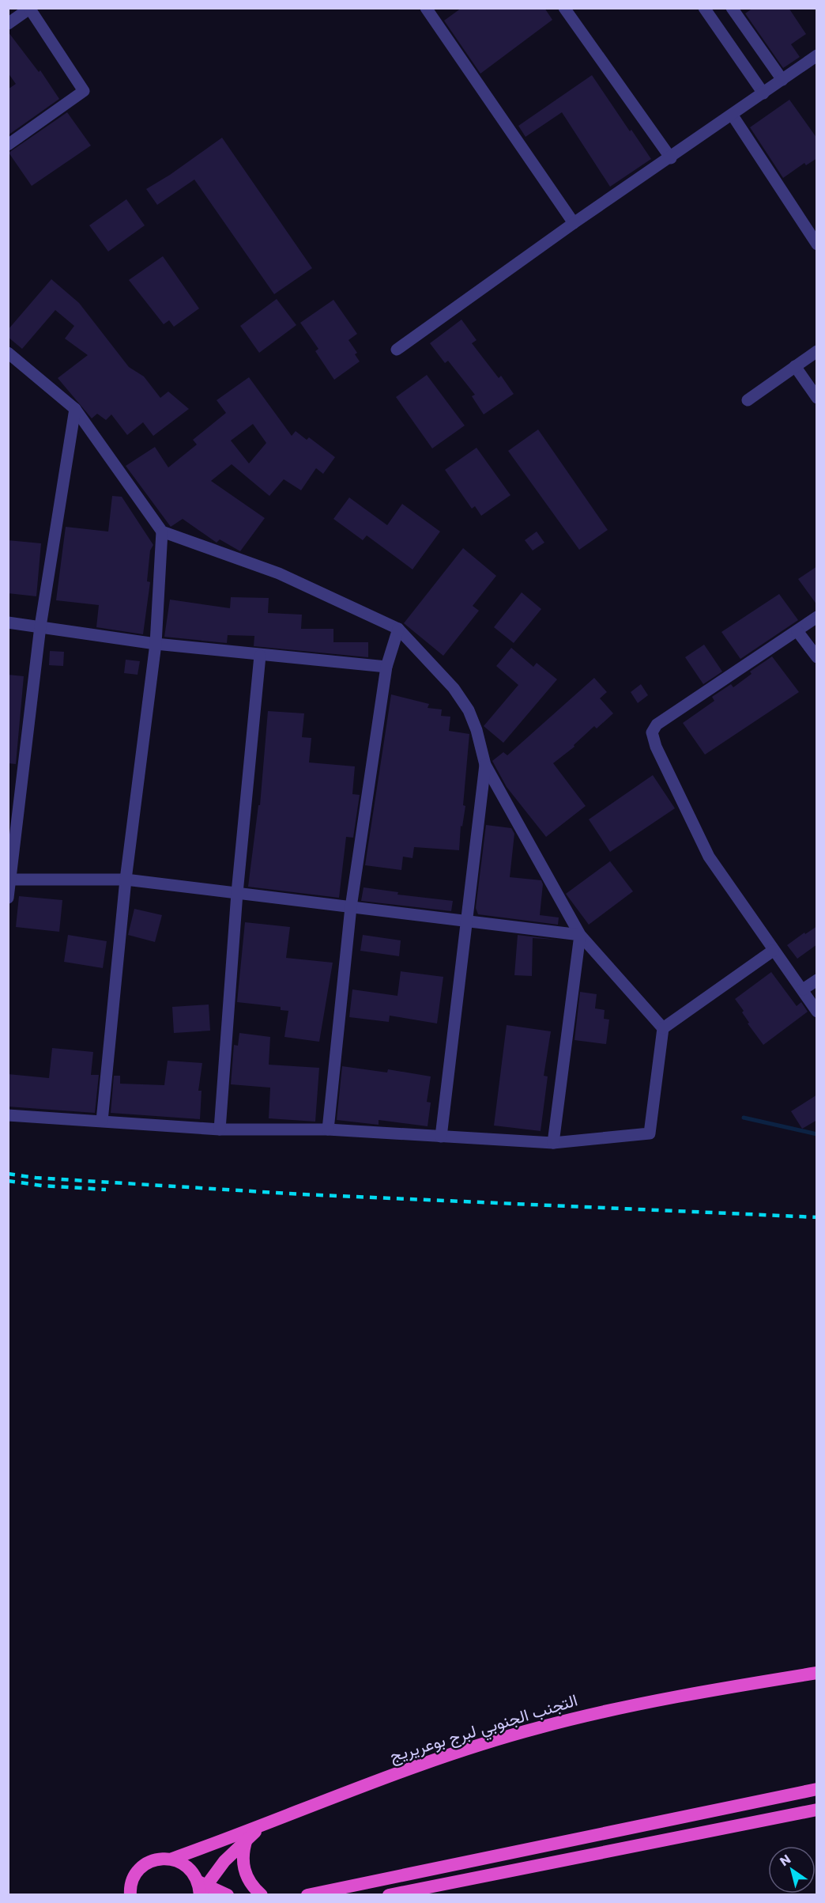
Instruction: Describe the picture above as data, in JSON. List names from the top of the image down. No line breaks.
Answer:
{"streets":{"highway":["التجنب الجنوبي لبرج بوعريريج"]},"north":"top left"}
